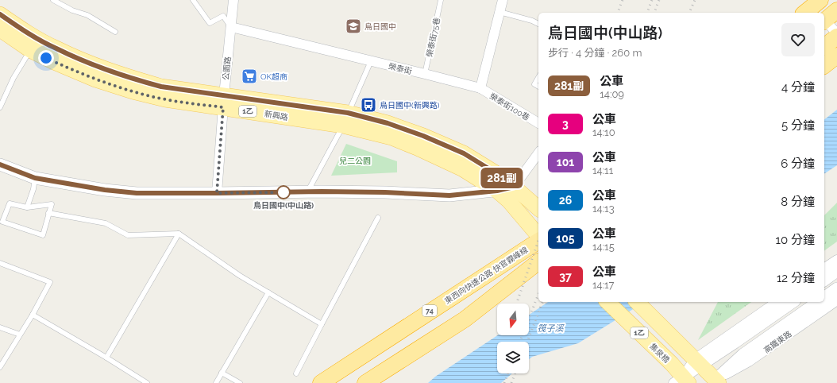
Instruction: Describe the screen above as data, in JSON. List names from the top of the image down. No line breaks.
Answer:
{"streets":{"highway":["東西向快速公路 快官霧峰線","74"],"main road":["1乙","新興路","集泉橋"],"street":["公園路","榮泰街","榮泰街100巷","高鐵東路"],"lane":["榮泰街75巷"]},"crossings":[["榮泰街75巷","榮泰街"],["公園路","榮泰街"],["公園路","新興路"],["榮泰街","榮泰街100巷"],["1乙","新興路"],["1乙","高鐵東路"]],"water":["筏子溪"],"parks":["兒二公園"],"places":{"school or university":["烏日國中"],"supermarket":["OK超商"],"bus stop":["烏日國中(新興路)"],"other":["烏日國中(中山路)"]},"lines":["bus line 281副"],"north":"bottom","page":{"on_map":"281副","heading":["烏日國中(中山路)","步行 · 4 分鐘 · 260 m"],"list":[{"mark":"281副","name":"公車","note":"14:09","value":"4 分鐘"},{"mark":"3","name":"公車","note":"14:10","value":"5 分鐘"},{"mark":"101","name":"公車","note":"14:11","value":"6 分鐘"},{"mark":"26","name":"公車","note":"14:13","value":"8 分鐘"},{"mark":"105","name":"公車","note":"14:15","value":"10 分鐘"},{"mark":"37","name":"公車","note":"14:17","value":"12 分鐘"}]}}
